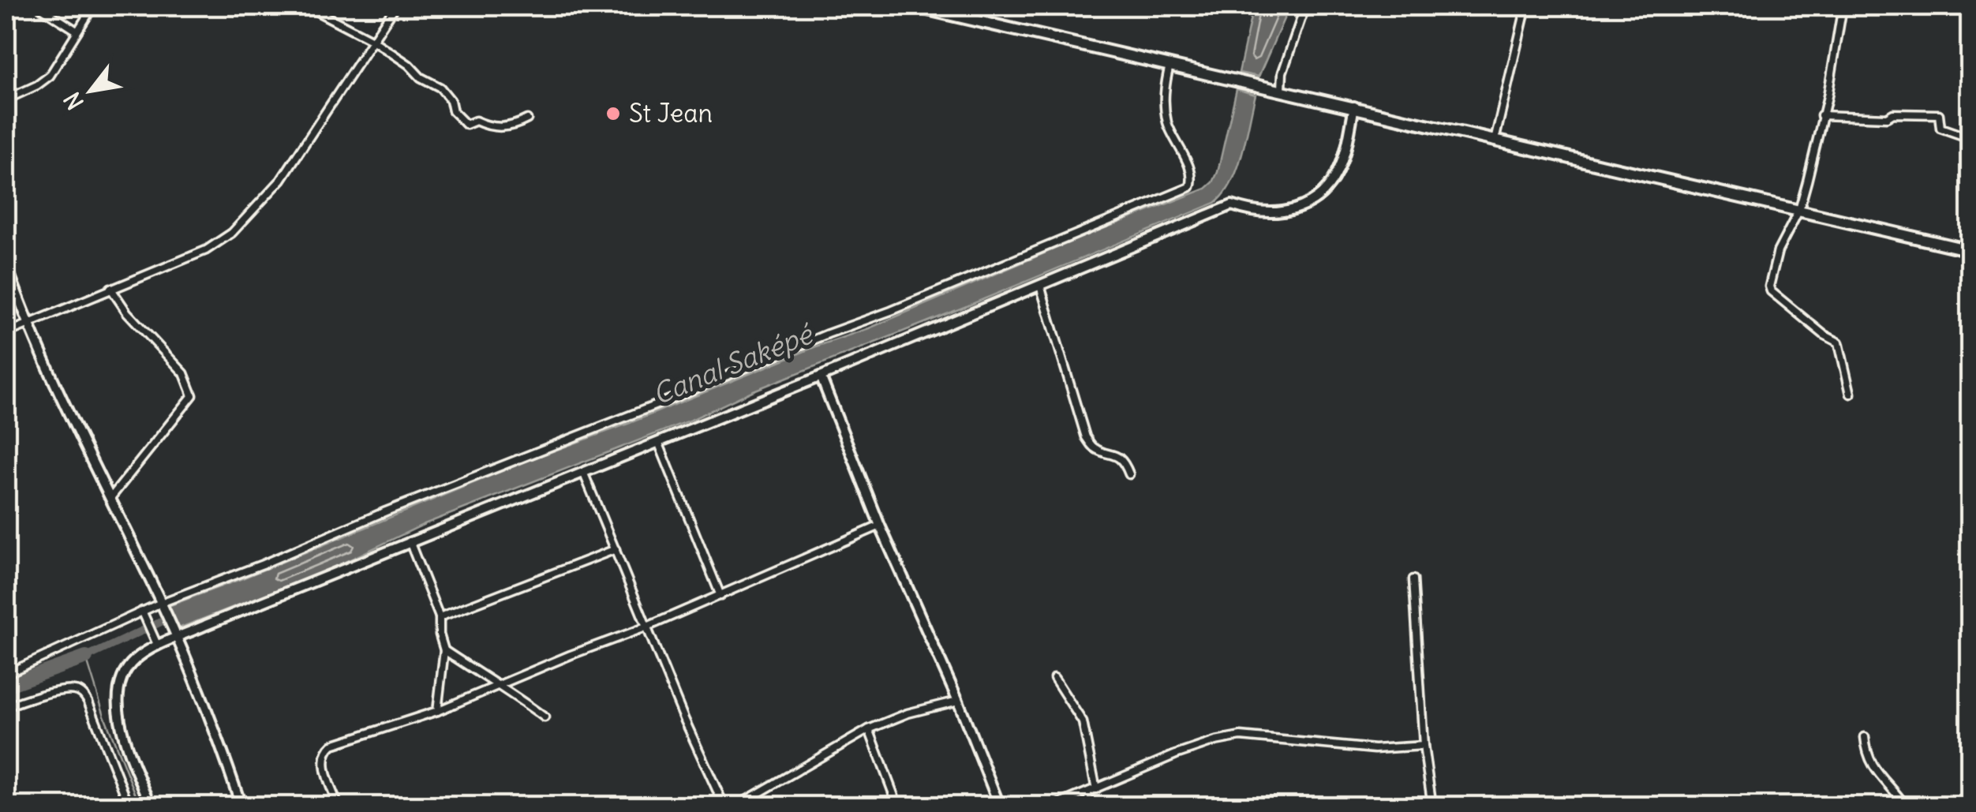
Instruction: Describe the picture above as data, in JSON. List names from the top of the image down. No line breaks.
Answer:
{"water":["Canal Saképé"],"places":["St Jean"],"north":"bottom left"}
